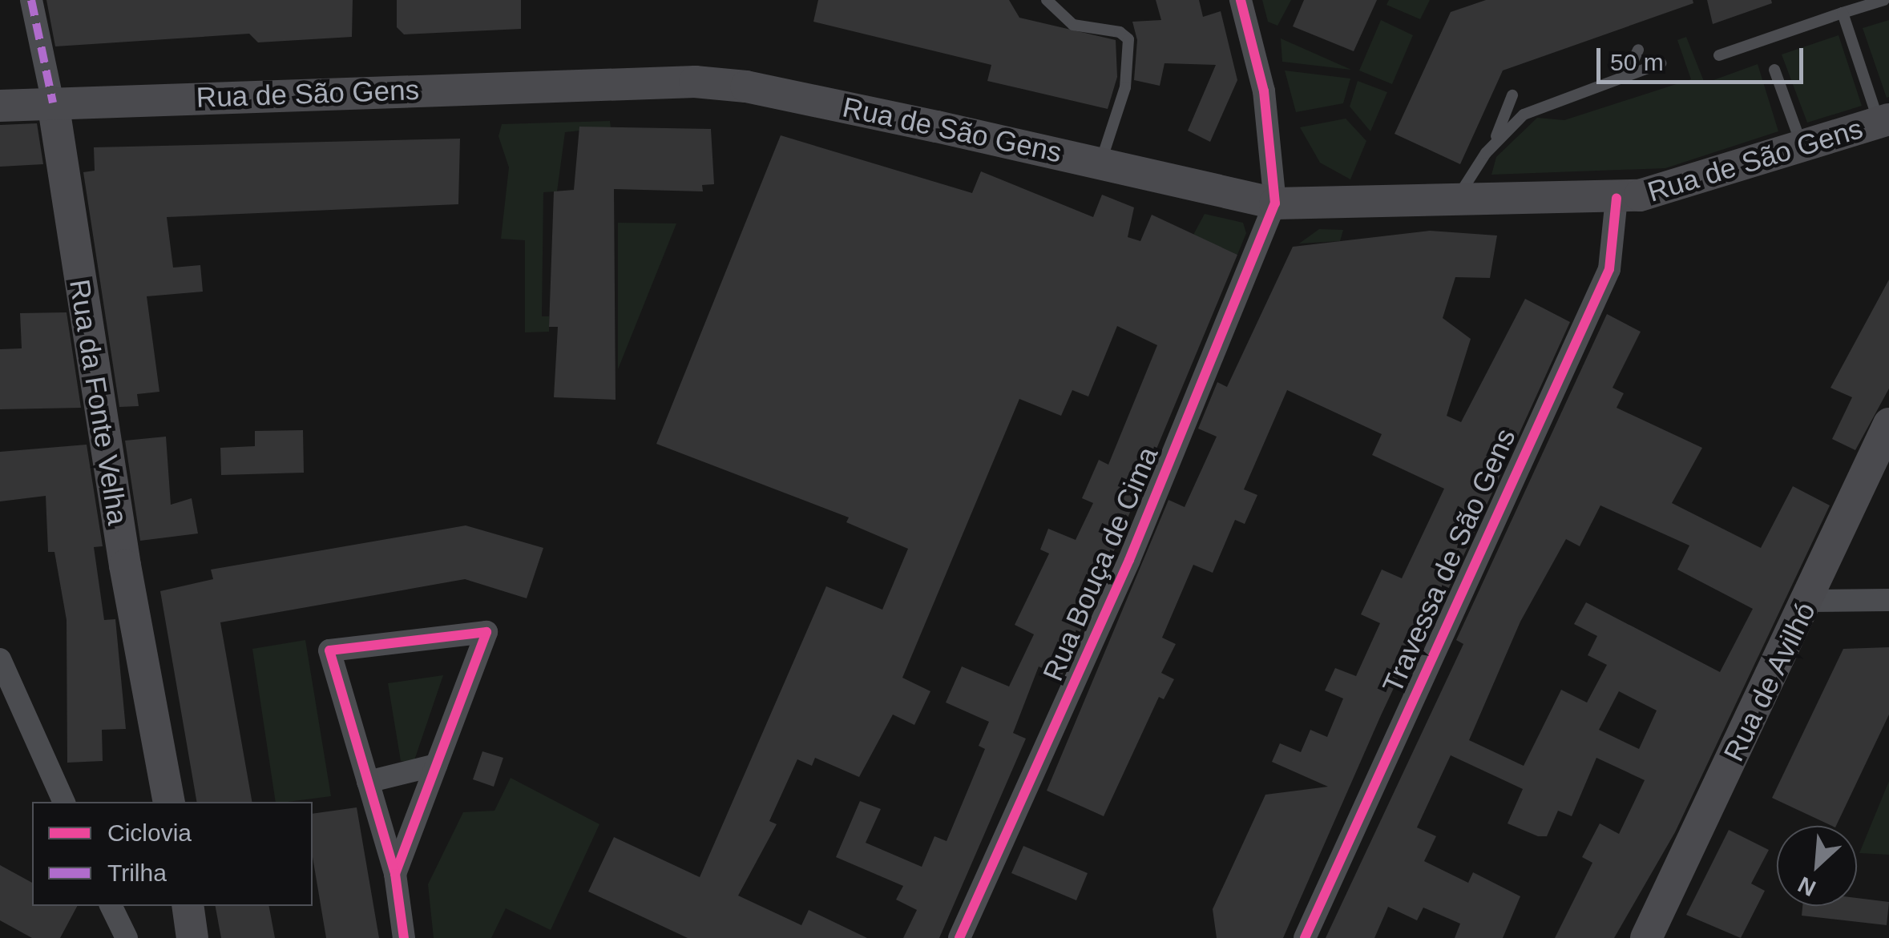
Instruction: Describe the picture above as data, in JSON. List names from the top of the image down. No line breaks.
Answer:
{"streets":{"main road":["Rua de São Gens","Rua da Fonte Velha","Rua de Avilhó"],"street":["Travessa de São Gens","Rua Bouça de Cima"]},"crossings":[["Rua de São Gens","Rua da Fonte Velha"],["Rua de São Gens","Travessa de São Gens"],["Rua de São Gens","Rua Bouça de Cima"]],"legend":["Ciclovia","Trilha"],"scale_bar":"50 m","north":"bottom left"}
